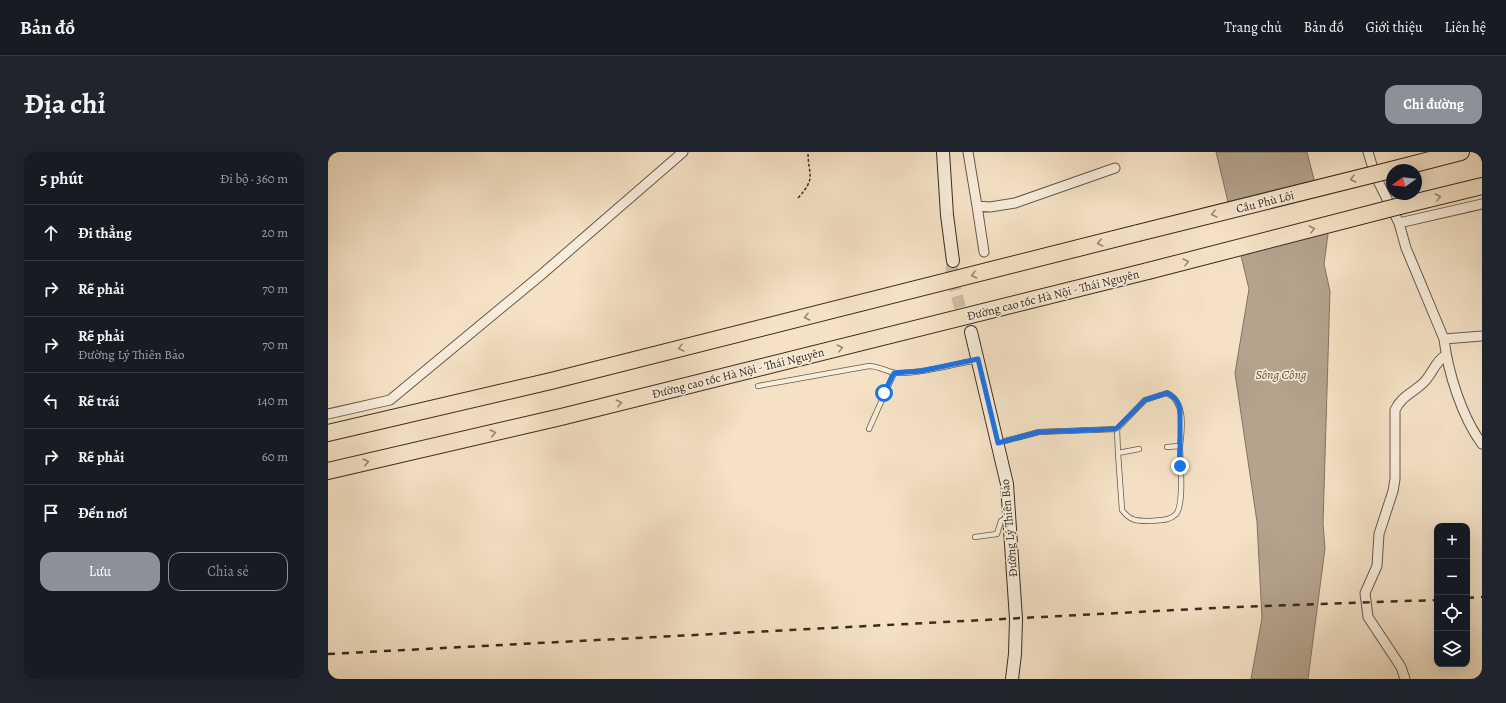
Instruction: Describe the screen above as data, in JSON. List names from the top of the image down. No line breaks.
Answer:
{"streets":{"highway":["Cầu Phù Lôi","Đường cao tốc Hà Nội - Thái Nguyên"],"main road":["Đường Lý Thiên Bảo"]},"one_way":["Cầu Phù Lôi","Đường cao tốc Hà Nội - Thái Nguyên"],"water":["Sông Công"],"north":"left","page":{"header":"Bản đồ","nav":["Trang chủ","Bản đồ","Giới thiệu","Liên hệ"],"title":"Địa chỉ","buttons":["Chỉ đường",["Lưu","Chia sẻ"]],"heading":["5 phút","Đi bộ · 360 m"],"list":[["Đi thẳng","20 m"],["Rẽ phải","70 m"],["Rẽ phải","Đường Lý Thiên Bảo","70 m"],["Rẽ trái","140 m"],["Rẽ phải","60 m"],"Đến nơi"],"map_buttons":["+","−"]}}
